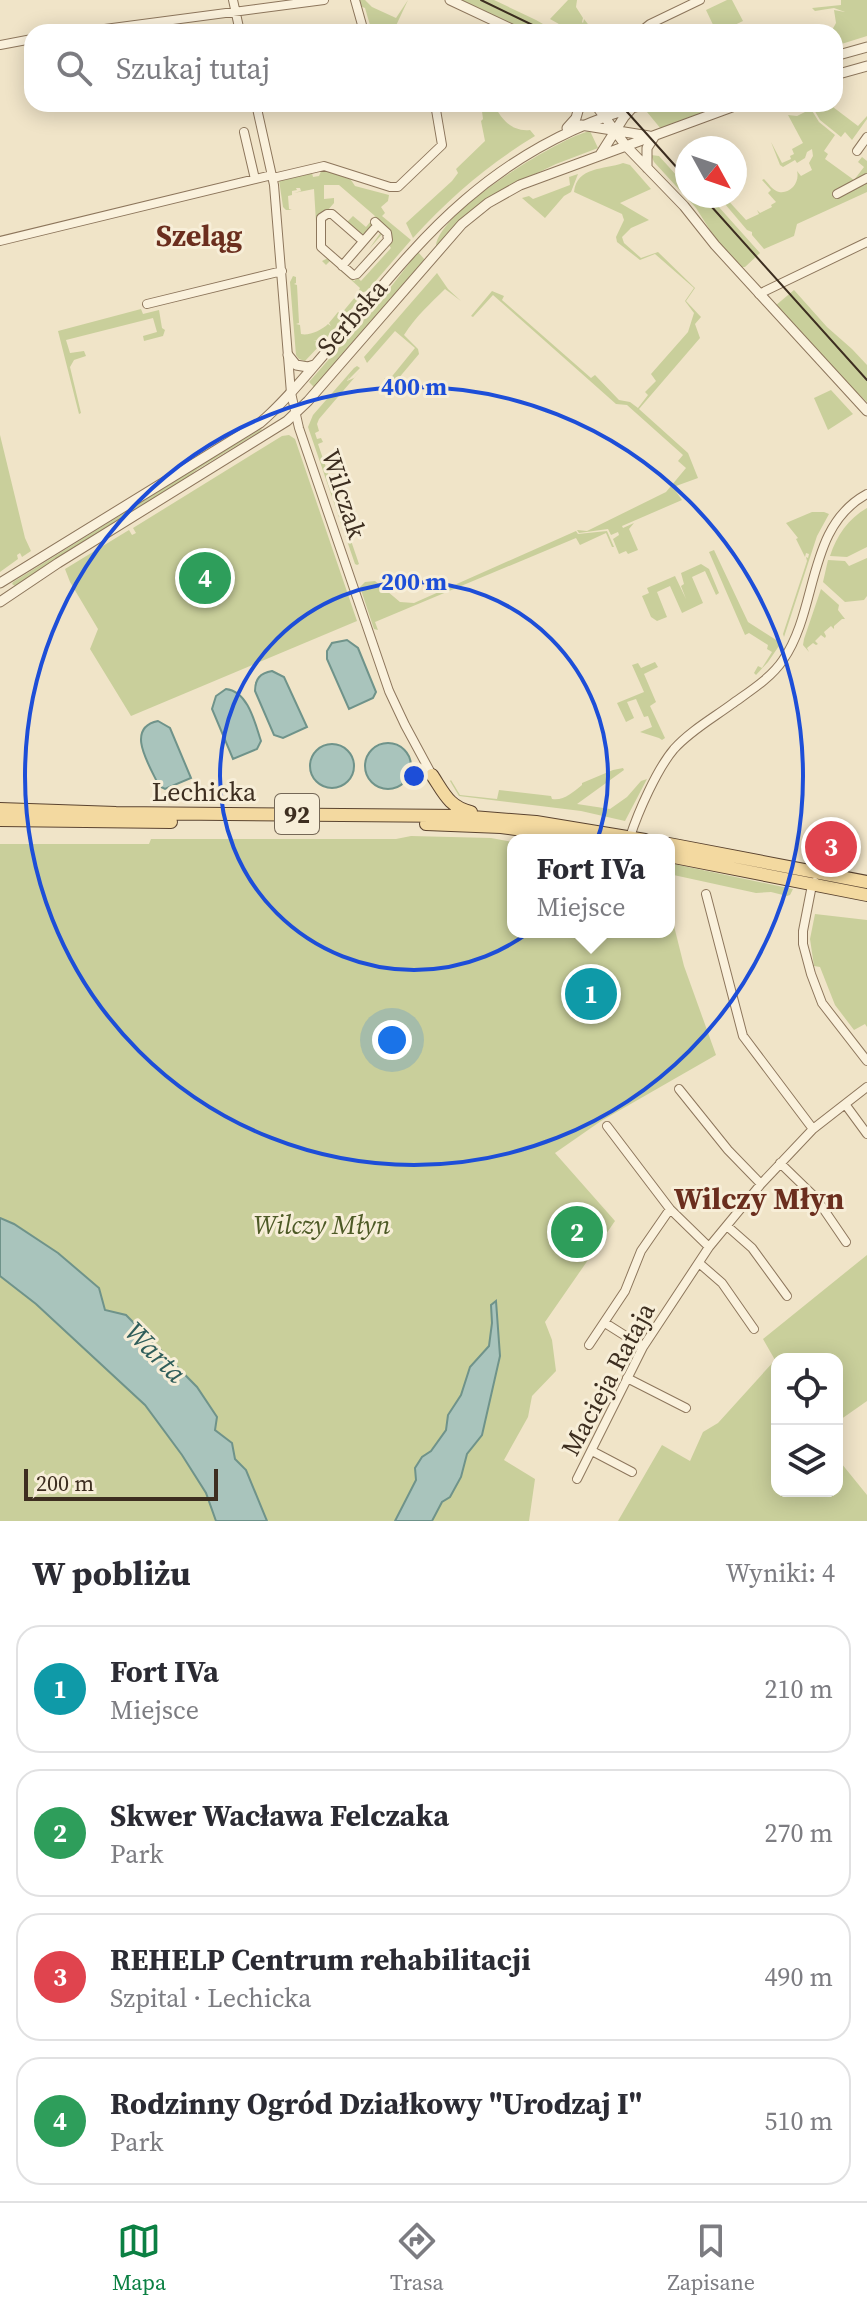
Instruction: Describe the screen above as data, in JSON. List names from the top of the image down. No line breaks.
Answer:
{"streets":{"main road":["Lechicka","92"],"street":["Serbska","Wilczak","Macieja Rataja"]},"crossings":[["Serbska","Wilczak"]],"districts":["Szeląg","Wilczy Młyn"],"water":["Warta"],"parks":["Wilczy Młyn"],"scale_bar":"200 m","north":"bottom right","page":{"search":"Szukaj tutaj","pins":["4","3","1","2"],"popup":["Fort IVa","Miejsce"],"scale":"200 m","heading":["W pobliżu","Wyniki: 4"],"list":[{"mark":"1","name":"Fort IVa","note":"Miejsce","value":"210 m"},{"mark":"2","name":"Skwer Wacława Felczaka","note":"Park","value":"270 m"},{"mark":"3","name":"REHELP Centrum rehabilitacji","note":"Szpital · Lechicka","value":"490 m"},{"mark":"4","name":"Rodzinny Ogród Działkowy \"Urodzaj I\"","note":"Park","value":"510 m"}],"nav":["Mapa","Trasa","Zapisane"]},"rings":["400 m","200 m"]}
